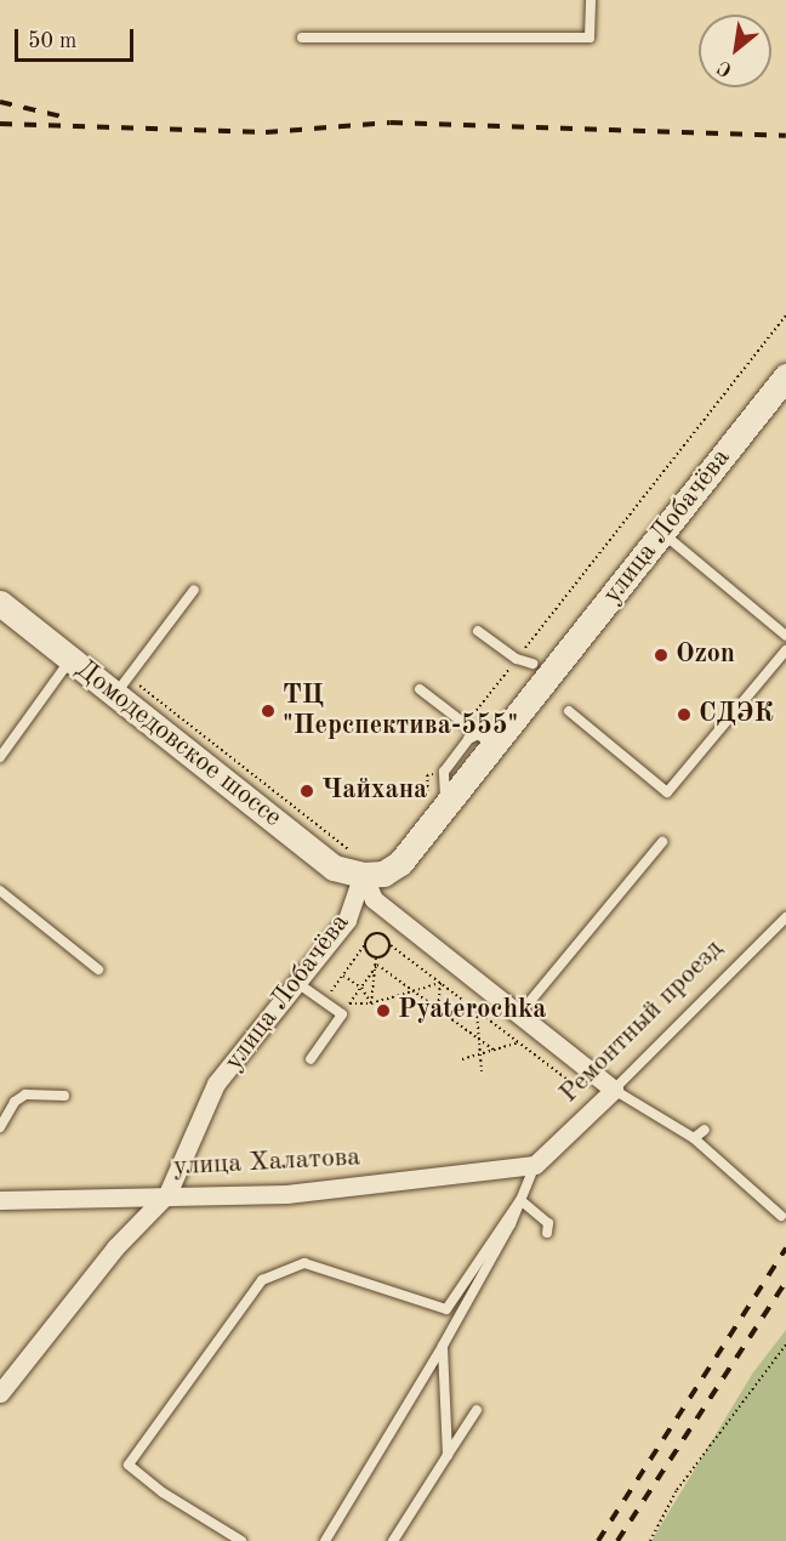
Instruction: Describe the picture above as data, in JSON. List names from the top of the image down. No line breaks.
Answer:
{"streets":{"main road":["улица Лобачёва","Домодедовское шоссе"],"street":["Ремонтный проезд","улица Халатова"]},"crossings":[["улица Лобачёва","Домодедовское шоссе"],["улица Лобачёва","улица Халатова"],["Ремонтный проезд","улица Халатова"]],"places":["Ozon","ТЦ \"Перспектива-555\"","СДЭК","Чайхана","Pyaterochka"],"scale_bar":"50 m","north":"bottom left"}
